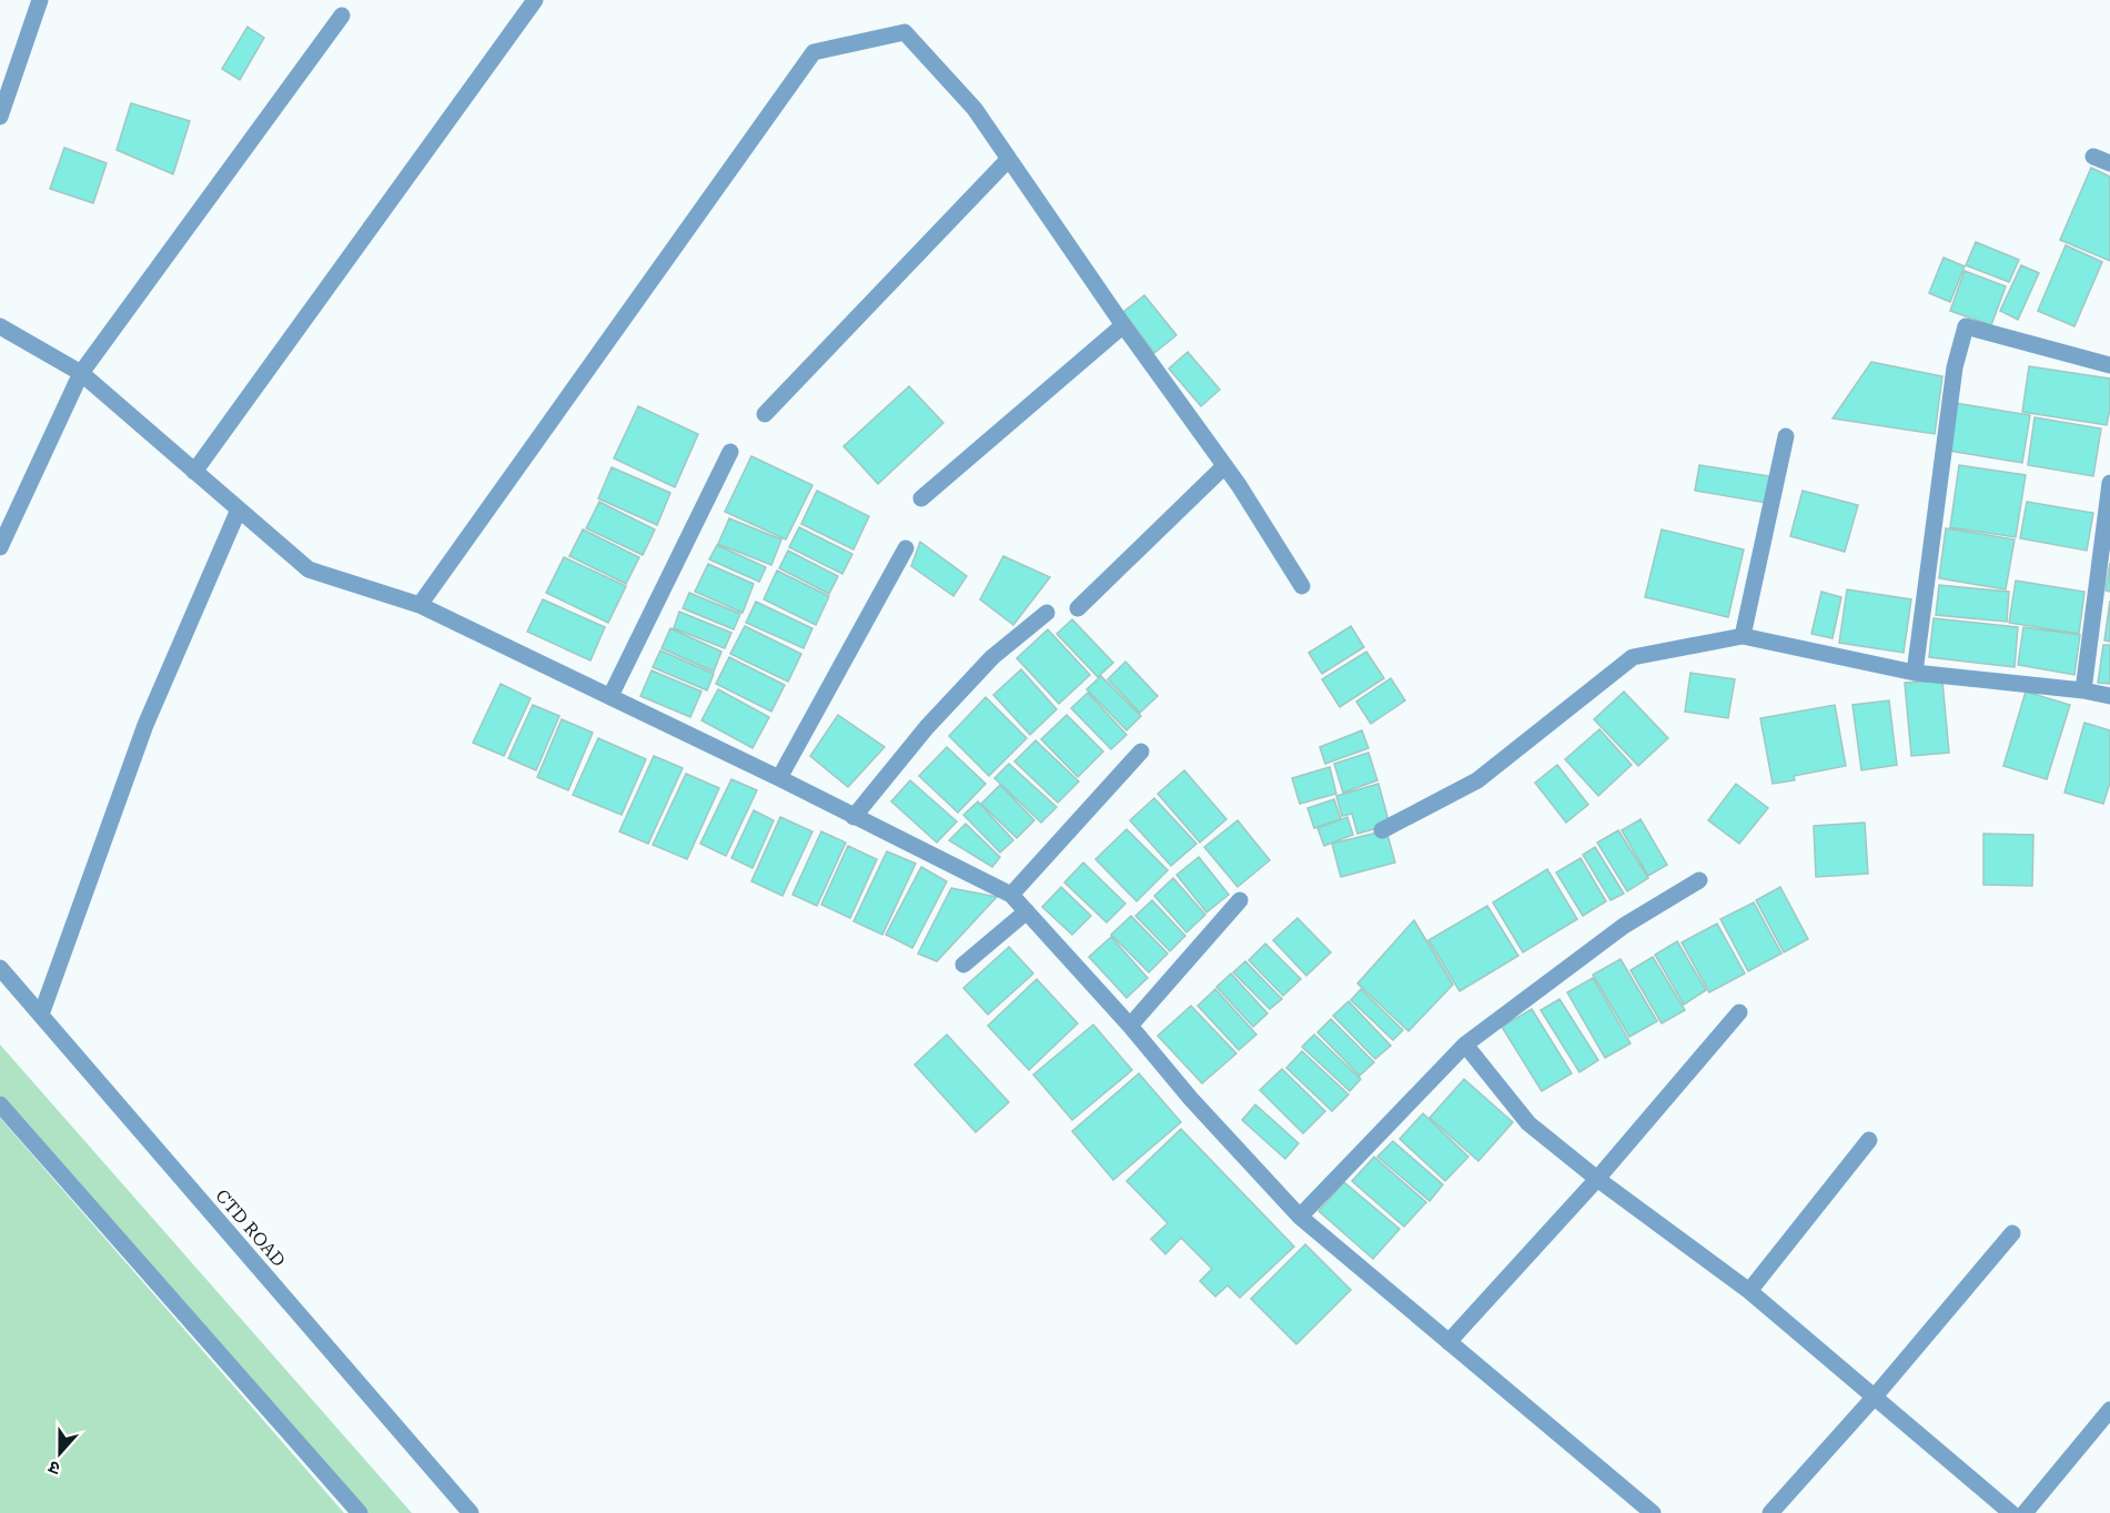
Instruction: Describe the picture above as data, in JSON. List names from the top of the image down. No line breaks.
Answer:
{"streets":{"street":["CTD ROAD"]},"north":"bottom"}
